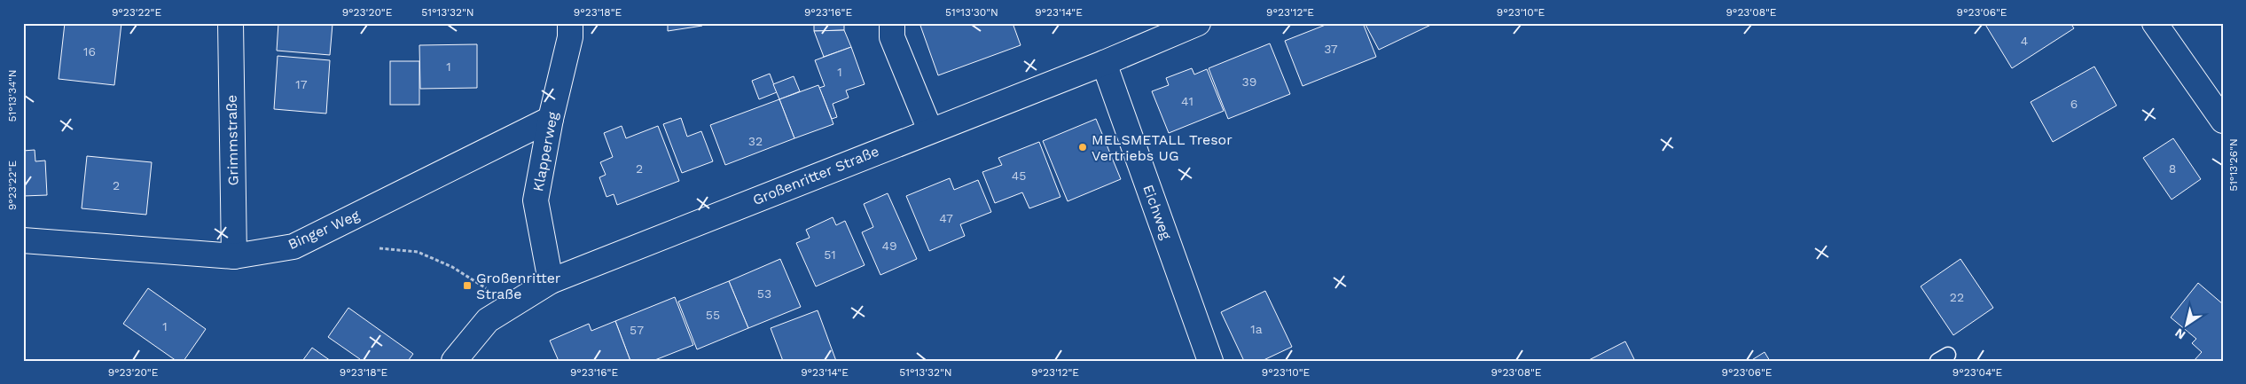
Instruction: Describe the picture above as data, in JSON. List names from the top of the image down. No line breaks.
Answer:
{"streets":{"street":["Grimmstraße","Klapperweg","Großenritter Straße","Eichweg","Binger Weg"]},"crossings":[["Grimmstraße","Binger Weg"],["Klapperweg","Großenritter Straße"],["Klapperweg","Binger Weg"],["Großenritter Straße","Eichweg"]],"places":{"other":["MELSMETALL Tresor Vertriebs UG"],"transit":["Großenritter Straße"]},"house_numbers":["4","37","16","1","1","39","17","41","6","32","2","8","45","2","47","49","51","53","22","55","1","1a","57"],"north":"bottom left","coordinates":["9°23'22\"E","9°23'20\"E","51°13'32\"N","9°23'18\"E","9°23'16\"E","51°13'30\"N","9°23'14\"E","9°23'12\"E","9°23'10\"E","9°23'08\"E","9°23'06\"E","51°13'34\"N","51°13'26\"N","9°23'04\"E"]}
